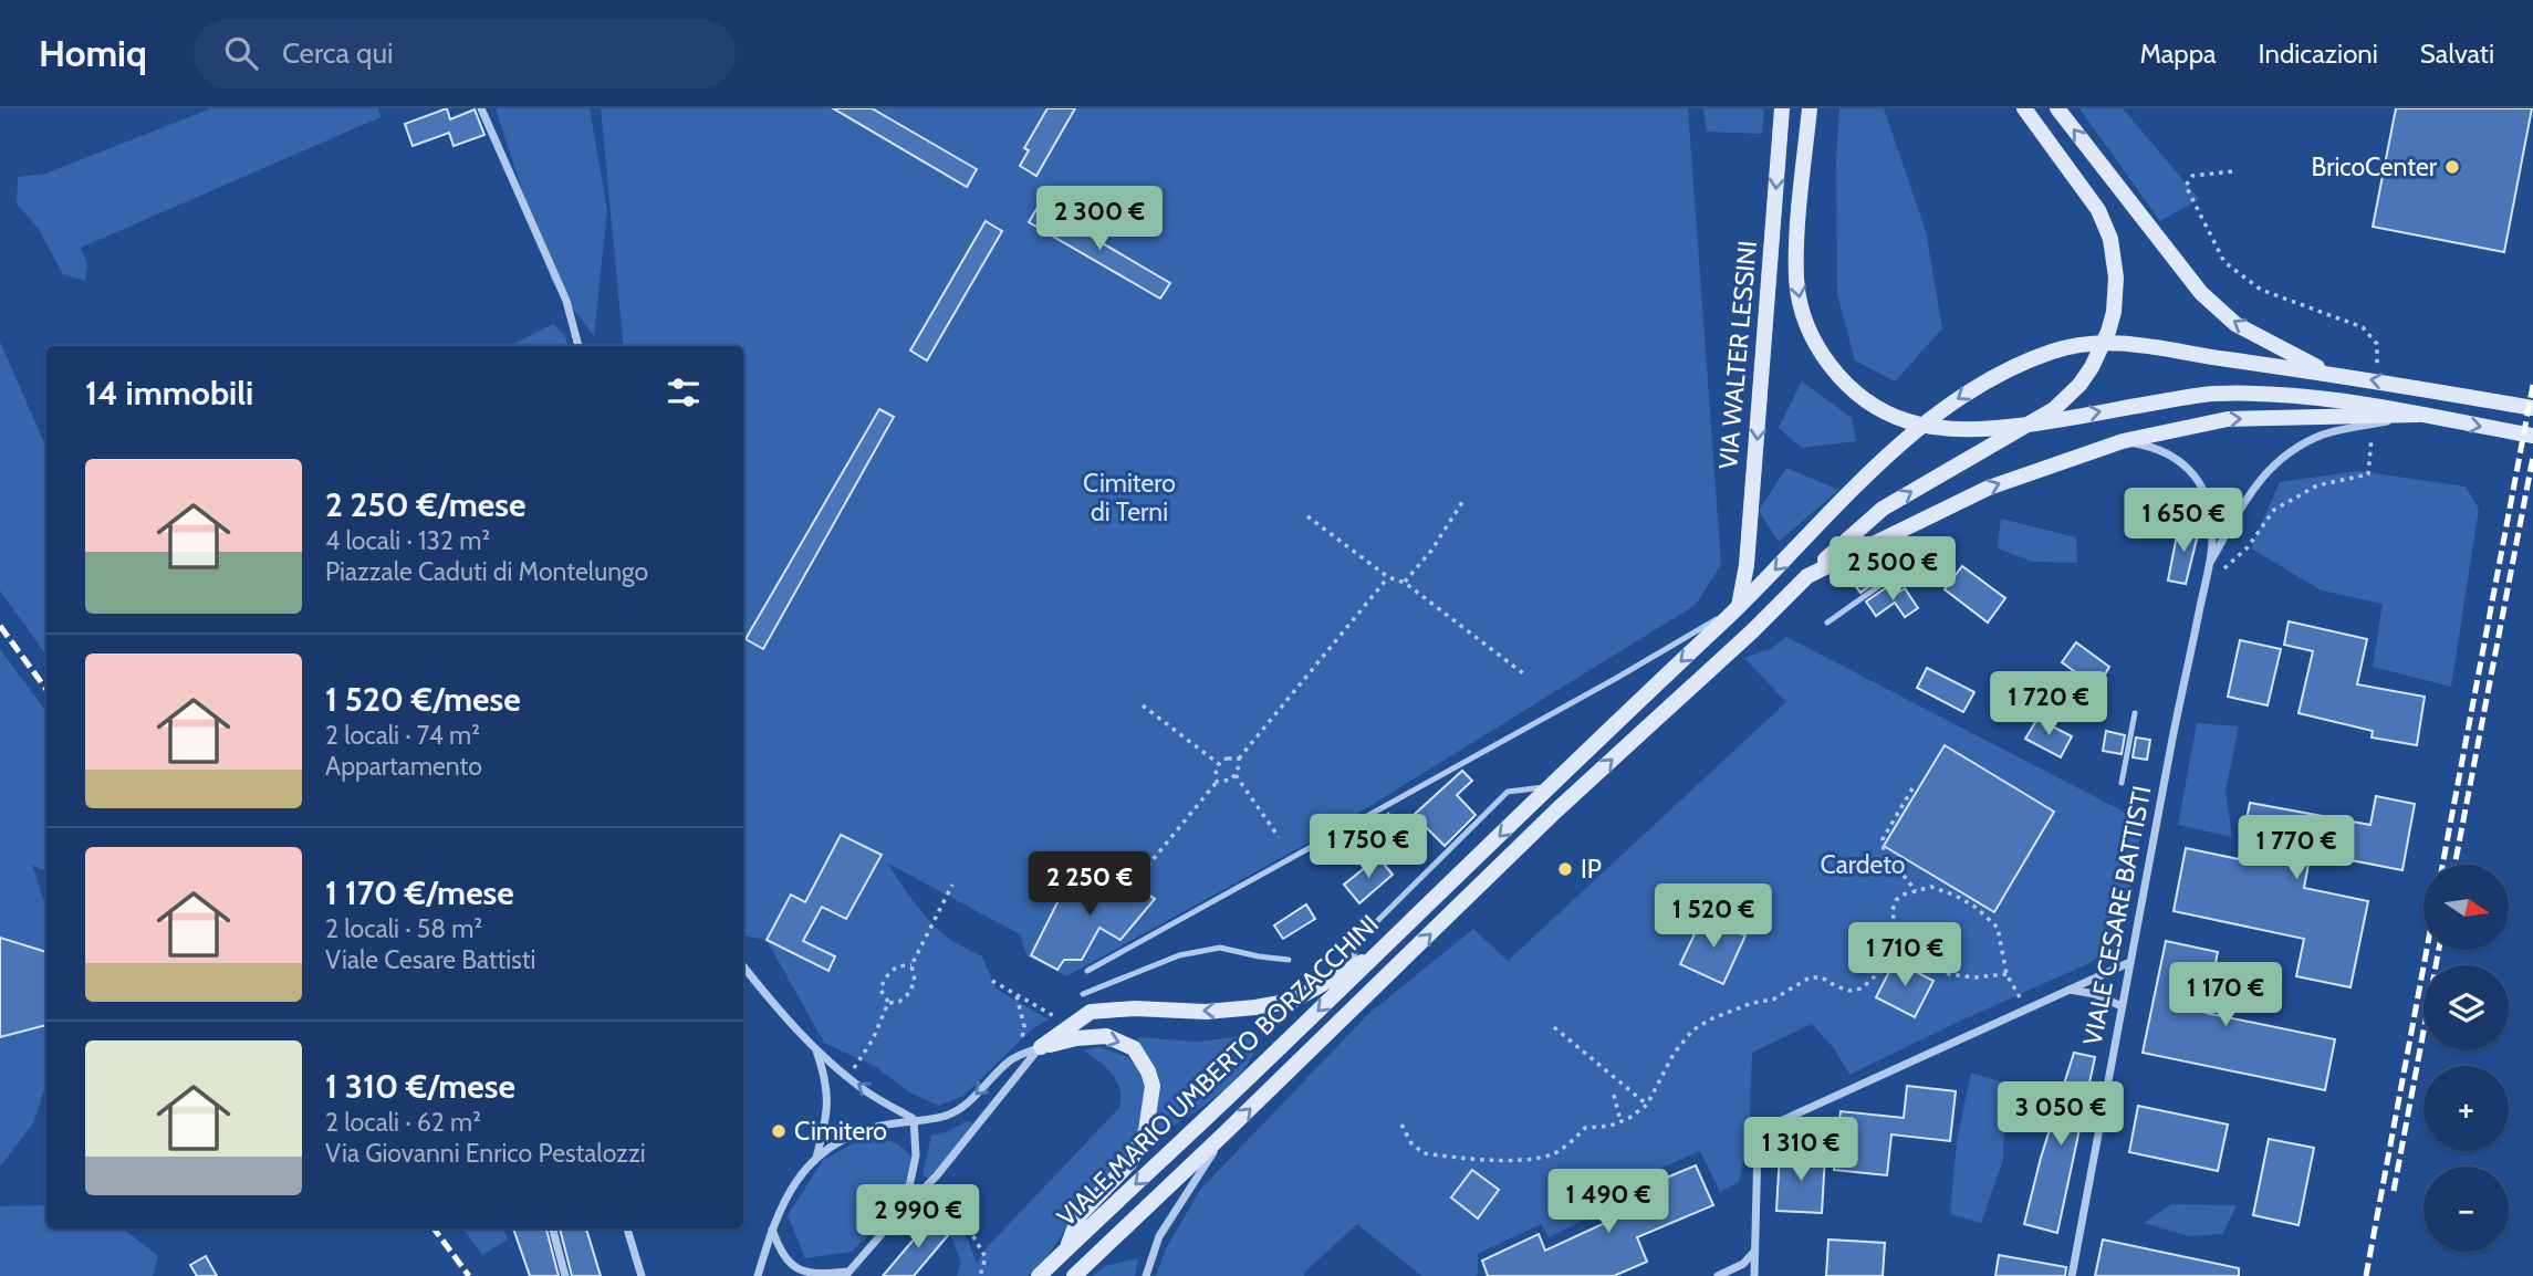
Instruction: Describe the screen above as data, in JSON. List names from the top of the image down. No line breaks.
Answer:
{"streets":{"main road":["VIA WALTER LESSINI","VIALE MARIO UMBERTO BORZACCHINI"],"street":["VIALE CESARE BATTISTI"]},"crossings":[["VIA WALTER LESSINI","VIALE MARIO UMBERTO BORZACCHINI"],["VIALE CESARE BATTISTI","VIALE MARIO UMBERTO BORZACCHINI"]],"parks":["Cimitero di Terni","Cardeto"],"places":["BricoCenter","IP","Cimitero"],"north":"right","page":{"header":"Homiq","search":"Cerca qui","nav":["Mappa","Indicazioni","Salvati"],"price":["2 300 €","1 650 €","2 500 €","1 720 €","1 750 €","1 770 €","2 250 €","1 520 €","1 710 €","1 170 €","3 050 €","1 310 €","1 490 €","2 990 €"],"heading":"14 immobili","list":[{"name":"2 250 €/mese","note":"4 locali · 132 m² · Piazzale Caduti di Montelungo"},{"name":"1 520 €/mese","note":"2 locali · 74 m² · Appartamento"},{"name":"1 170 €/mese","note":"2 locali · 58 m² · Viale Cesare Battisti"},{"name":"1 310 €/mese","note":"2 locali · 62 m² · Via Giovanni Enrico Pestalozzi"}],"map_buttons":["+","−"]}}
